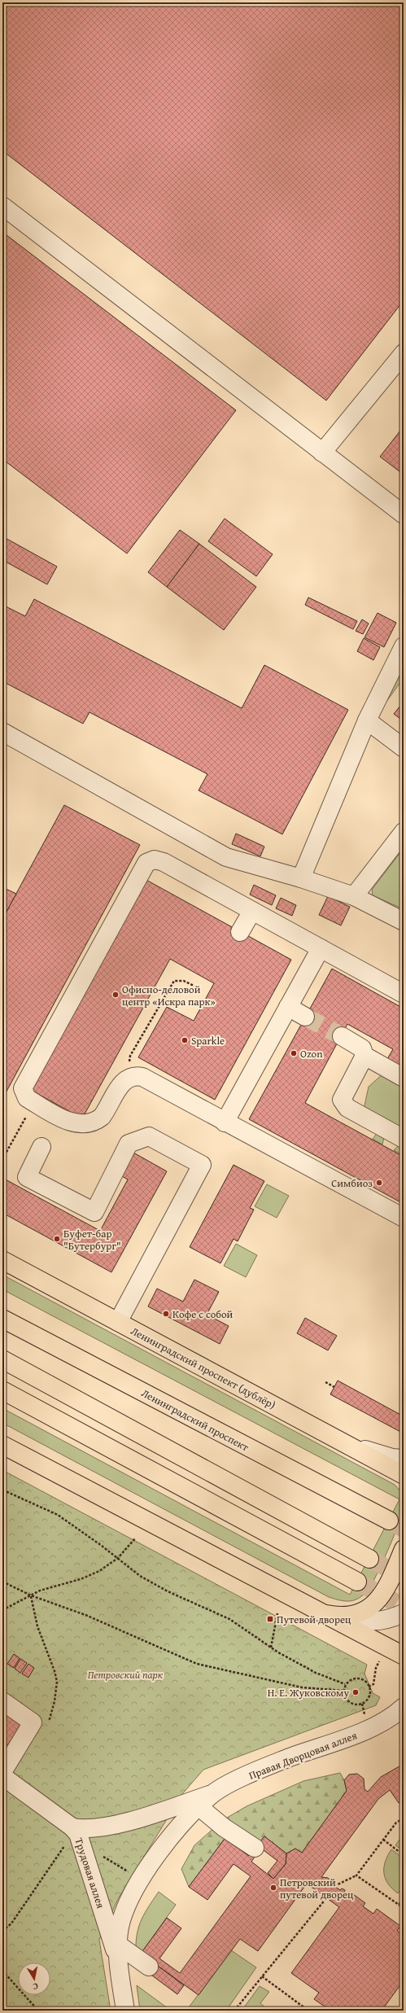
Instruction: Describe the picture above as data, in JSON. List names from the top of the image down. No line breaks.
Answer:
{"streets":{"main road":["Ленинградский проспект (дублёр)","Ленинградский проспект"],"street":["Правая Дворцовая аллея","Трудовая аллея"]},"crossings":[["Правая Дворцовая аллея","Трудовая аллея"]],"parks":["Петровский парк"],"places":{"other":["Офисно-деловой центр «Искра парк»","Sparkle","Ozon","Симбиоз","Буфет-бар \"Бутербург\"","Кофе с собой","Н. Е. Жуковскому","Петровский путевой дворец"],"transit":["Путевой дворец"]},"north":"bottom"}
